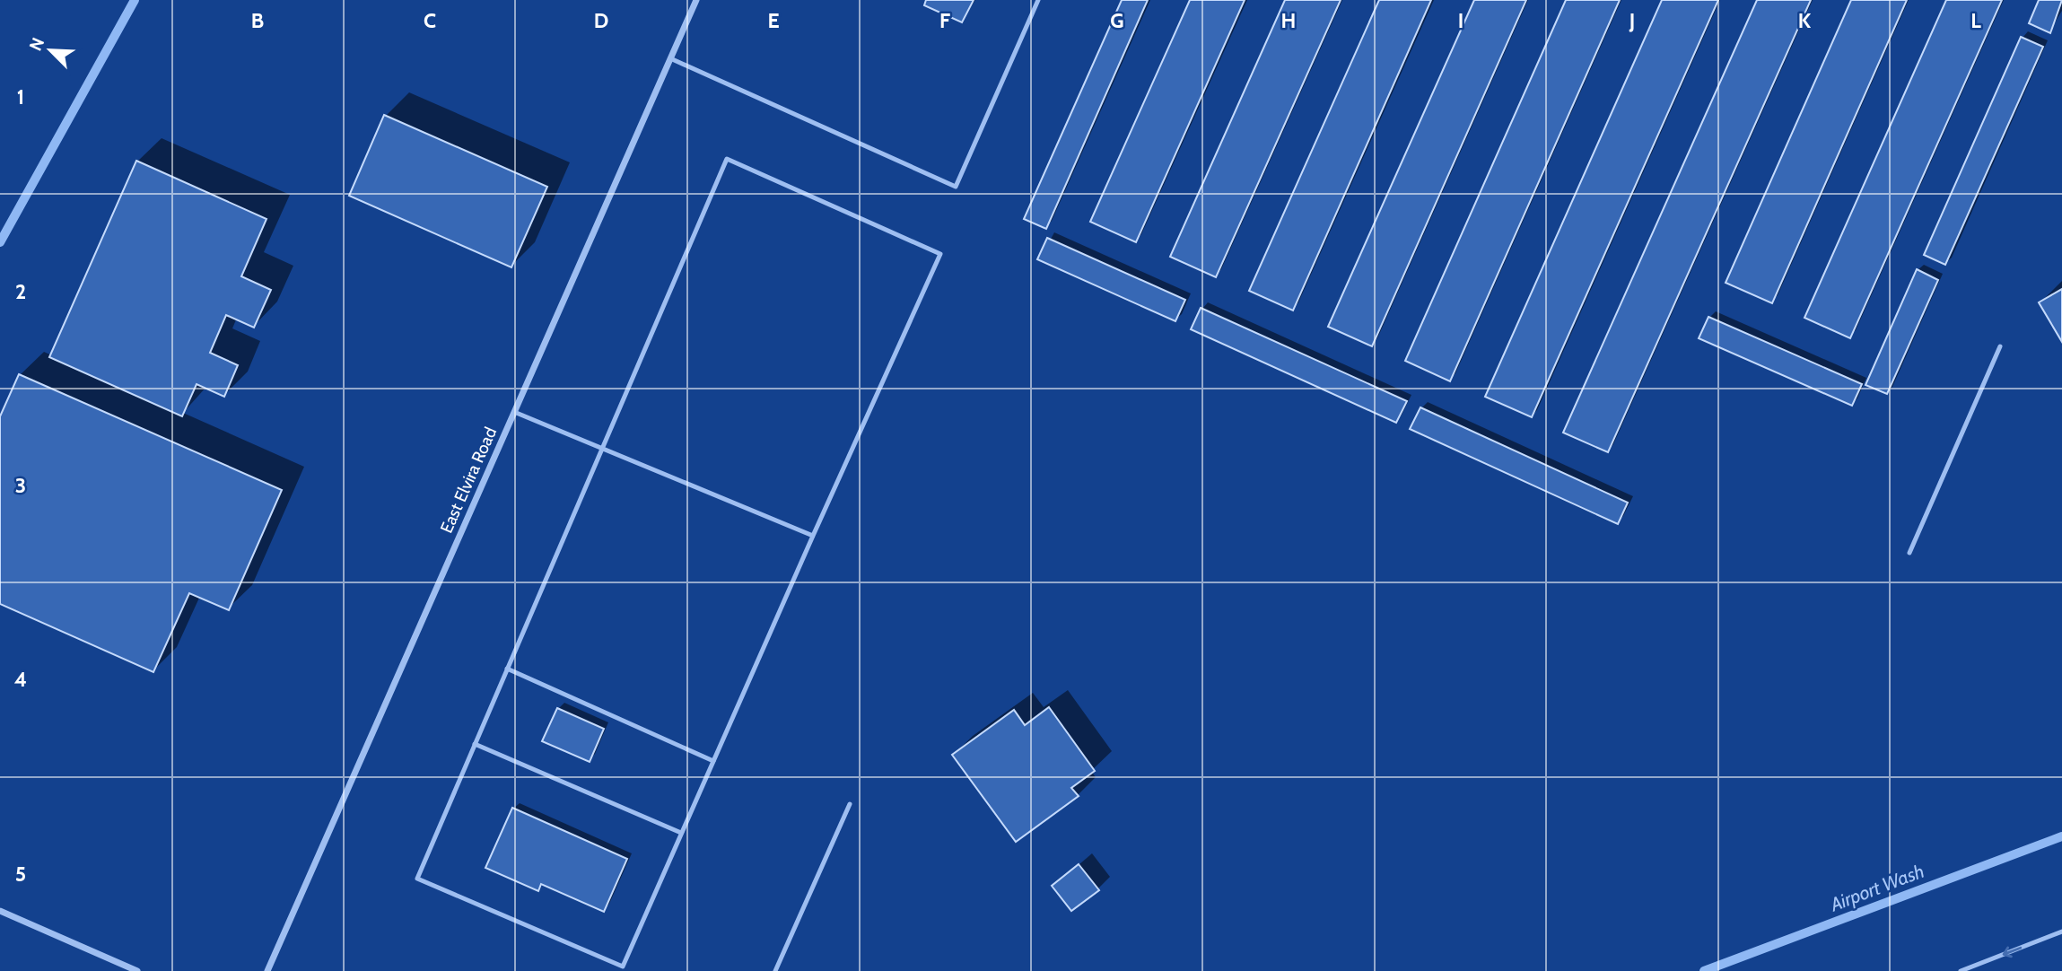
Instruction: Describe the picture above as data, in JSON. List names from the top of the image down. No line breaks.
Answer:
{"streets":{"street":["East Elvira Road"]},"water":["Airport Wash"],"north":"top left","grid":{"columns":["B","C","D","E","F","G","H","I","J","K","L"],"rows":["1","2","3","4","5"]}}
